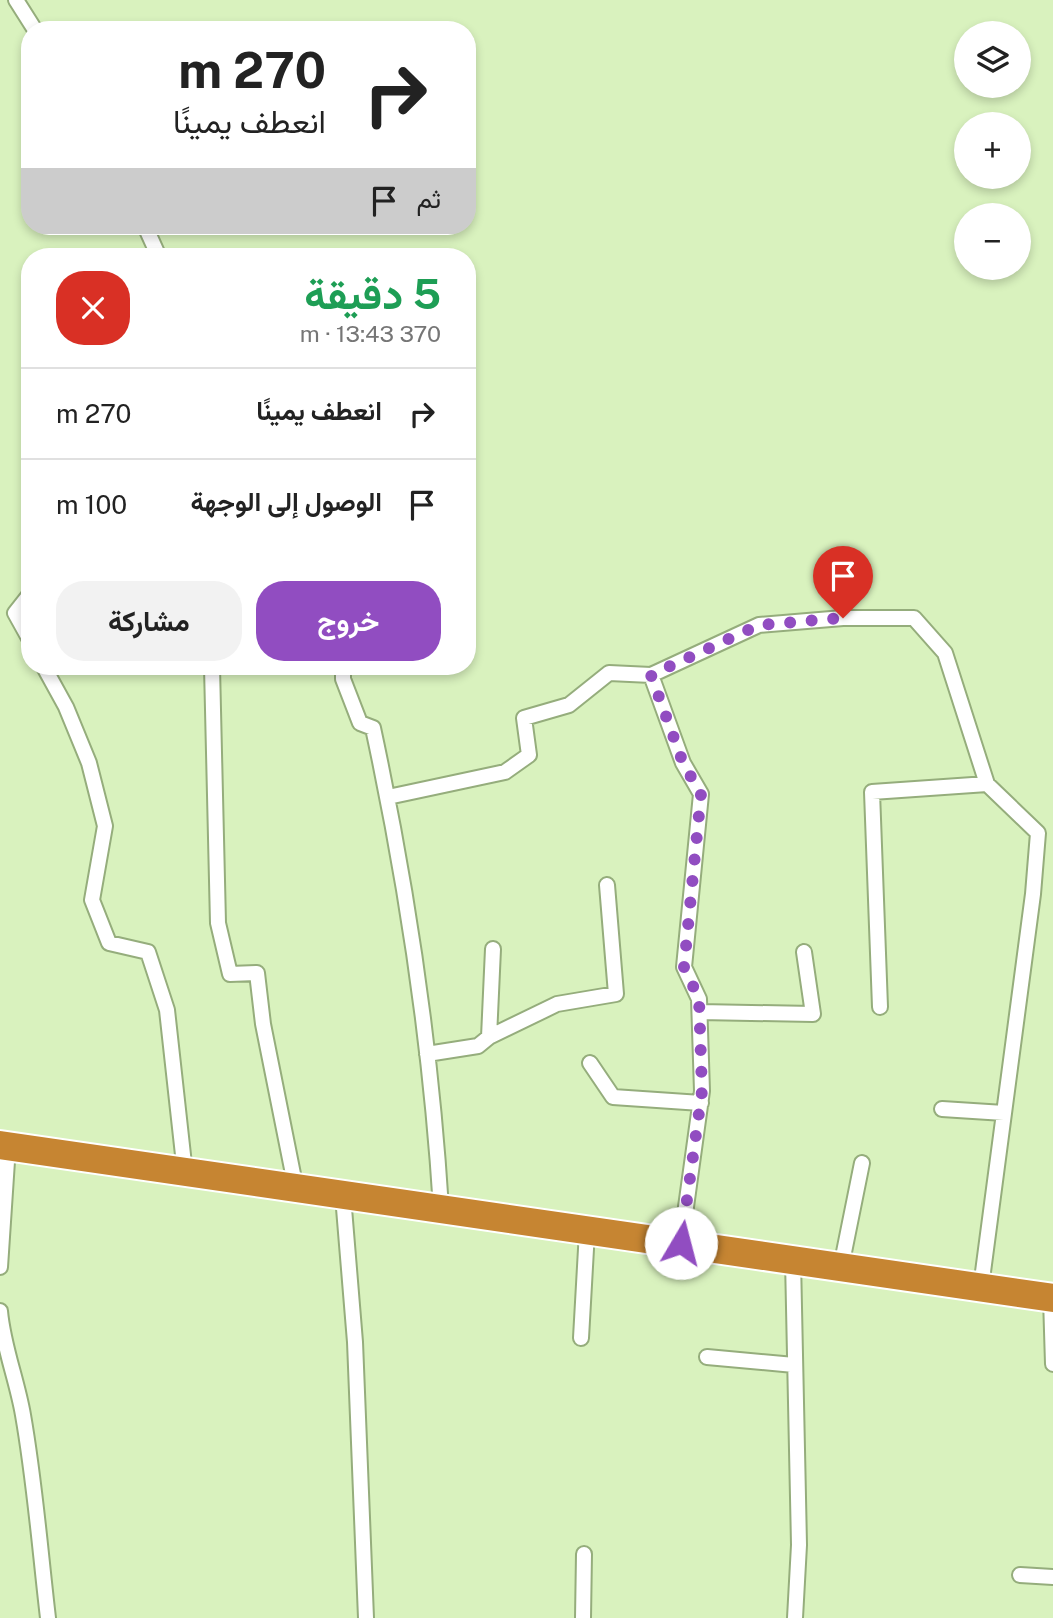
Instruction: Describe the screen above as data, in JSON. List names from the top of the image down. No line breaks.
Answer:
{"page":{"map_buttons":["+","−"],"turn":["270 m","انعطف يمينًا"],"then":"ثم","heading":["5 دقيقة","370 m · 13:43"],"list":[{"name":"انعطف يمينًا","value":"270 m"},{"name":"الوصول إلى الوجهة","value":"100 m"}],"buttons":["خروج","مشاركة"]}}
